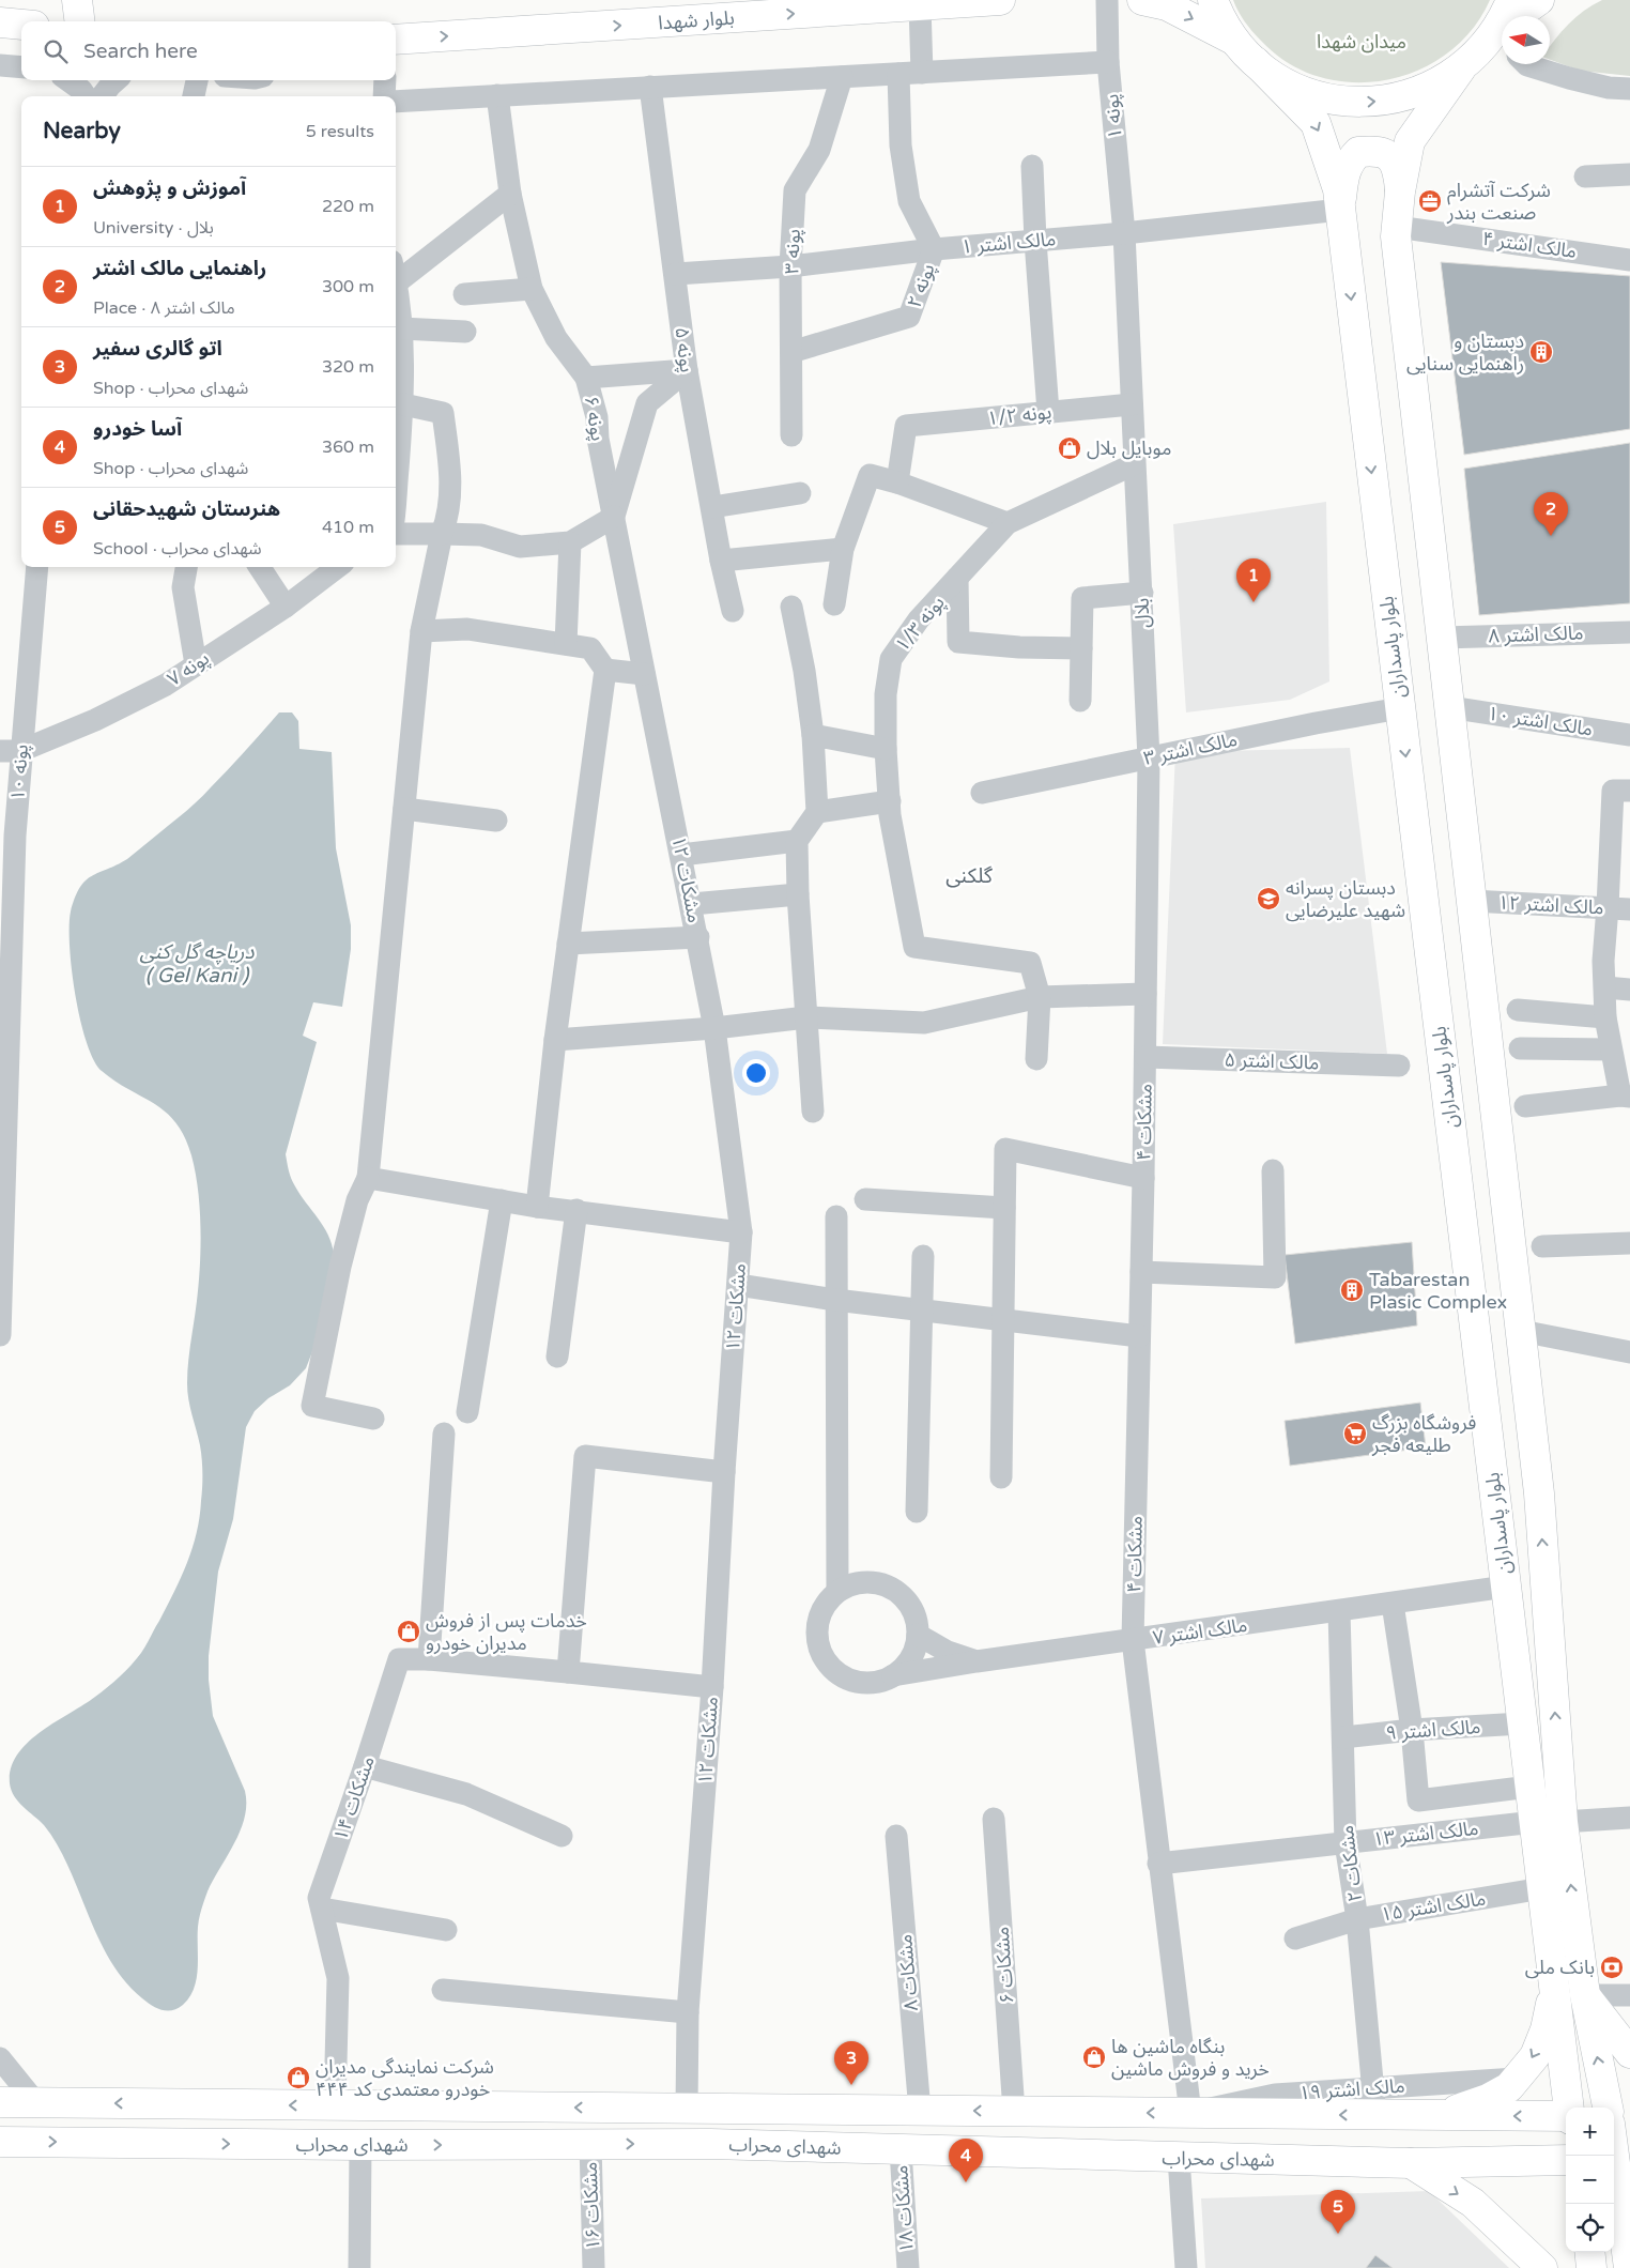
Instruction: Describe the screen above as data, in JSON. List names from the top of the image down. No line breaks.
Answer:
{"streets":{"main road":["بلوار شهدا","بلوار پاسداران","شهدای محراب"],"street":["پونه ۱","مالک اشتر ۱","مالک اشتر ۴","پونه ۳","پونه ۲","پونه ۵","پونه ۱/۲","پونه ۶","بلال","پونه ۱/۳","مالک اشتر ۸","پونه ۷","مالک اشتر ۱۰","مالک اشتر ۳","پونه ۱۰","مشکات ۱۲","مالک اشتر ۱۲","مالک اشتر ۵","مشکات ۴","مالک اشتر ۷","مالک اشتر ۹","مشکات ۱۴","مالک اشتر ۱۳","مشکات ۲","مالک اشتر ۱۵","مشکات ۶","مشکات ۸","مالک اشتر ۱۹","مشکات ۱۶","مشکات ۱۸"]},"crossings":[["پونه ۱","مالک اشتر ۱"],["پونه ۱","بلال"],["مالک اشتر ۱","پونه ۳"],["مالک اشتر ۱","پونه ۲"],["مالک اشتر ۱","پونه ۵"],["مالک اشتر ۱","بلال"],["مالک اشتر ۱","بلوار پاسداران"],["پونه ۳","پونه ۲"],["پونه ۱/۲","بلال"],["پونه ۶","مشکات ۱۲"],["بلال","پونه ۱/۳"],["بلال","مالک اشتر ۳"],["بلال","مشکات ۴"],["بلوار پاسداران","مالک اشتر ۳"],["بلوار پاسداران","مالک اشتر ۷"],["بلوار پاسداران","مالک اشتر ۹"],["بلوار پاسداران","مالک اشتر ۱۳"],["بلوار پاسداران","مالک اشتر ۱۵"],["پونه ۷","پونه ۱۰"],["مشکات ۱۲","مشکات ۱۴"],["مشکات ۱۲","شهدای محراب"],["مالک اشتر ۵","مشکات ۴"],["مشکات ۴","مالک اشتر ۷"],["مشکات ۴","مالک اشتر ۱۳"],["مشکات ۴","شهدای محراب"],["مالک اشتر ۷","مشکات ۲"],["مالک اشتر ۹","مشکات ۲"],["مشکات ۱۴","شهدای محراب"],["مالک اشتر ۱۳","مشکات ۲"],["مشکات ۲","مالک اشتر ۱۵"],["مشکات ۲","مالک اشتر ۱۹"],["مشکات ۲","شهدای محراب"],["مشکات ۶","شهدای محراب"],["مشکات ۸","شهدای محراب"],["مالک اشتر ۱۹","شهدای محراب"],["شهدای محراب","مشکات ۱۶"],["شهدای محراب","مشکات ۱۸"]],"one_way":["بلوار شهدا"],"districts":["گلکنی"],"water":["دریاچه گل کنی ( Gel Kani )"],"parks":["میدان شهدا"],"places":{"office":["شرکت آتشرام صنعت بندر"],"building":["دبستان و راهنمایی سنایی","Tabarestan Plasic Complex"],"shop":["موبایل بلال","خدمات پس از فروش مدیران خودرو","بنگاه ماشین ها خرید و فروش ماشین","شرکت نمایندگی مدیران خودرو معتمدی کد ۴۴۴"],"school or university":["دبستان پسرانه شهید علیرضایی"],"supermarket":["فروشگاه بزرگ طلیعه فجر"],"bank":["بانک ملی"]},"north":"left","page":{"search":"Search here","heading":["Nearby","5 results"],"list":[{"mark":"1","name":"آموزش و پژوهش","note":"University · بلال","value":"220 m"},{"mark":"2","name":"راهنمایی مالک اشتر","note":"Place · مالک اشتر ۸","value":"300 m"},{"mark":"3","name":"اتو گالری سفیر","note":"Shop · شهدای محراب","value":"320 m"},{"mark":"4","name":"آسا خودرو","note":"Shop · شهدای محراب","value":"360 m"},{"mark":"5","name":"هنرستان شهیدحقانی","note":"School · شهدای محراب","value":"410 m"}],"pins":["2","1","3","4","5"],"map_buttons":["+","−"]}}
